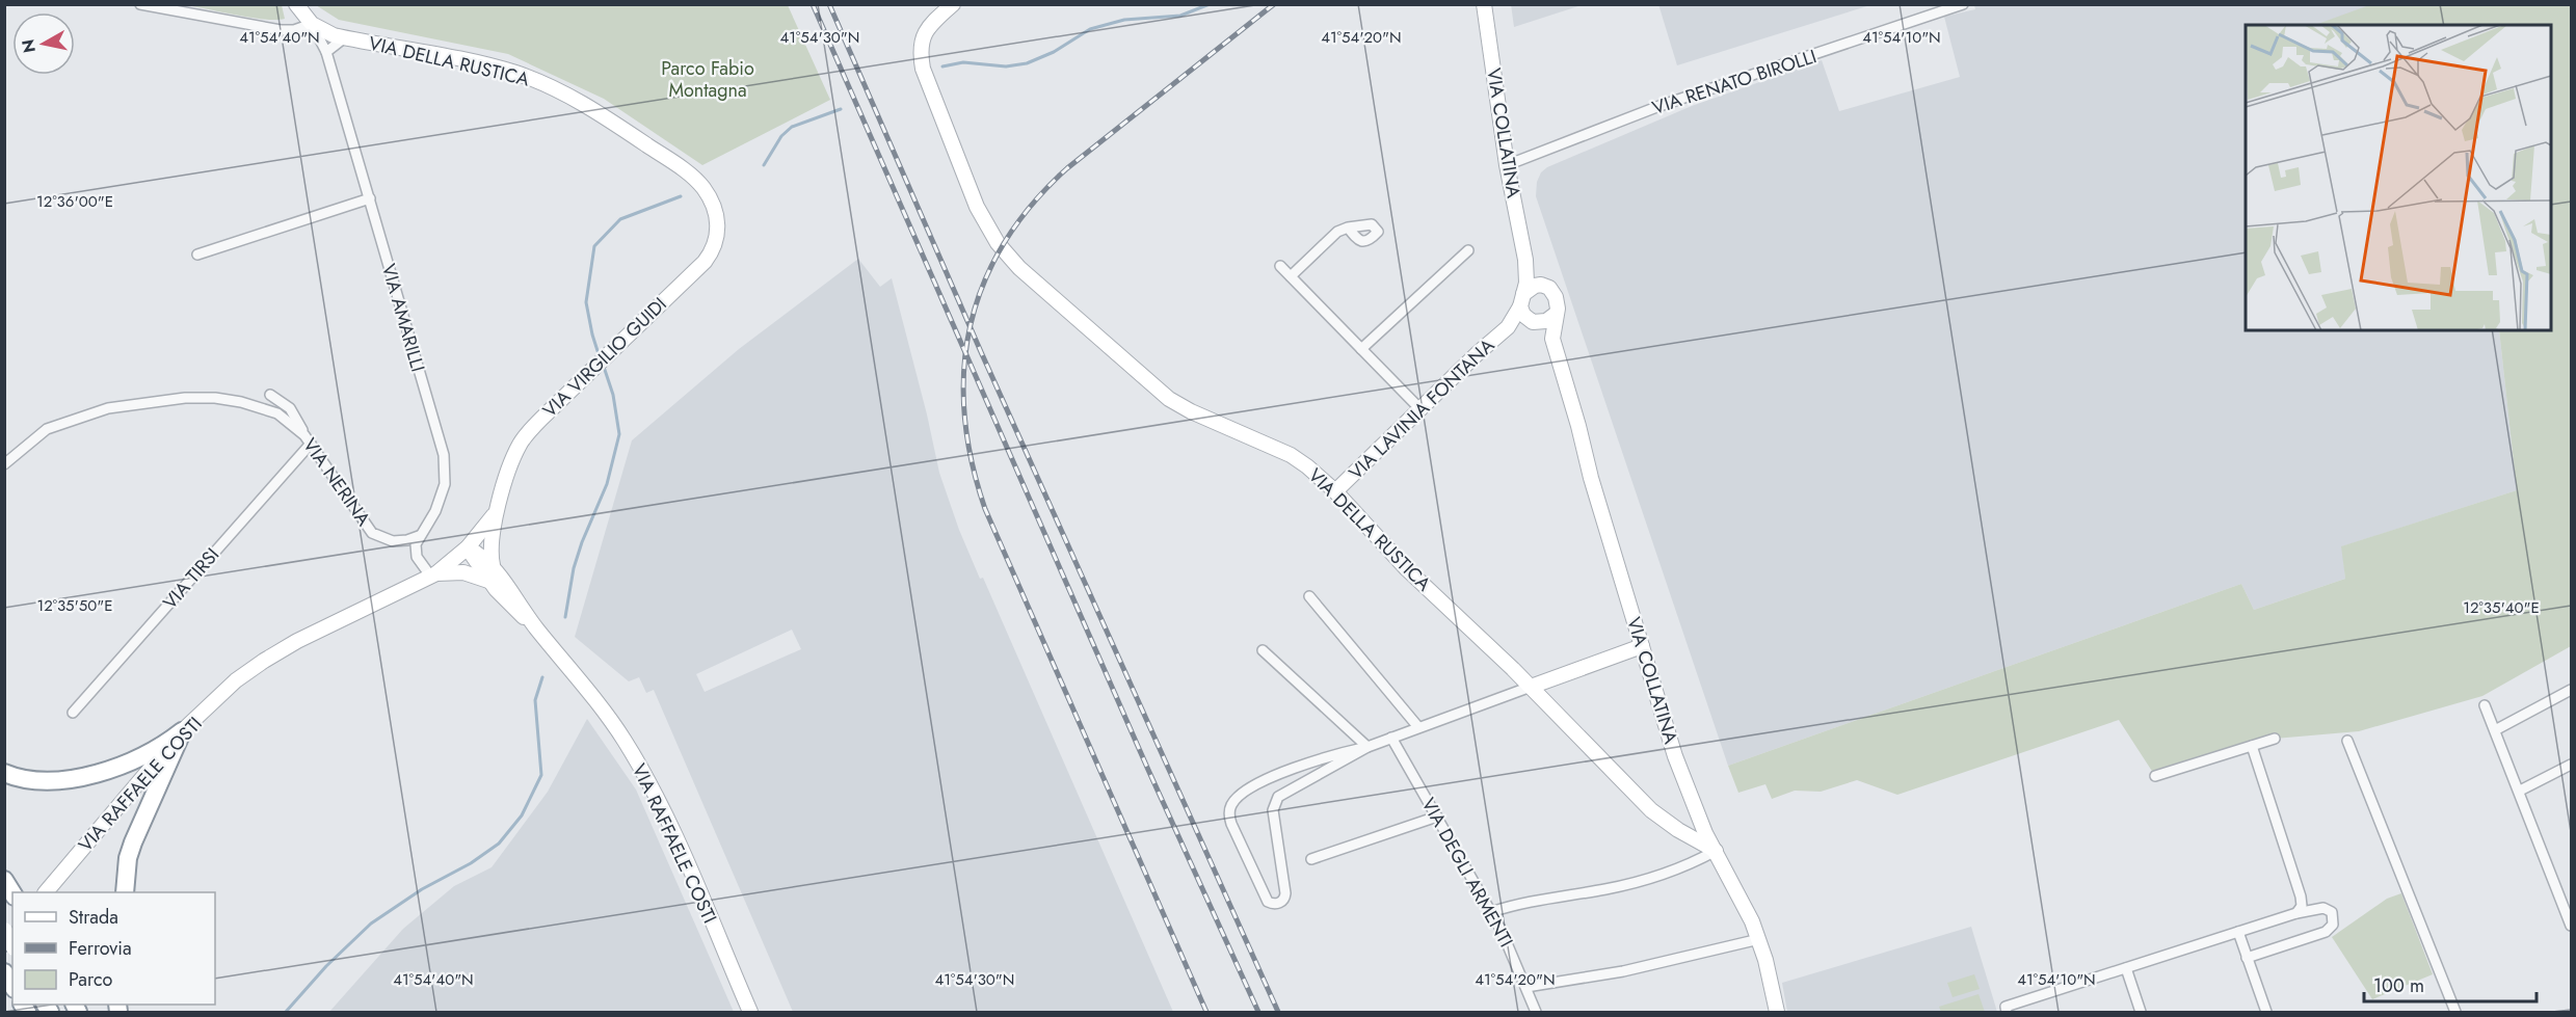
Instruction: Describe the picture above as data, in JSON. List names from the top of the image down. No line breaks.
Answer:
{"streets":{"street":["VIA DELLA RUSTICA","VIA RENATO BIROLLI","VIA COLLATINA","VIA AMARILLI","VIA VIRGILIO GUIDI","VIA LAVINIA FONTANA","VIA NERINA","VIA TIRSI","VIA RAFFAELE COSTI","VIA DEGLI ARMENTI"]},"crossings":[["VIA DELLA RUSTICA","VIA COLLATINA"],["VIA DELLA RUSTICA","VIA AMARILLI"],["VIA DELLA RUSTICA","VIA VIRGILIO GUIDI"],["VIA DELLA RUSTICA","VIA LAVINIA FONTANA"],["VIA RENATO BIROLLI","VIA COLLATINA"],["VIA COLLATINA","VIA LAVINIA FONTANA"],["VIA AMARILLI","VIA NERINA"],["VIA VIRGILIO GUIDI","VIA RAFFAELE COSTI"],["VIA NERINA","VIA TIRSI"]],"parks":["Parco Fabio Montagna"],"legend":["Strada","Ferrovia","Parco"],"scale_bar":"100 m","north":"left","coordinates":["41°54'40\"N","41°54'30\"N","41°54'20\"N","41°54'10\"N","12°36'00\"E","12°35'50\"E","12°35'40\"E"]}
